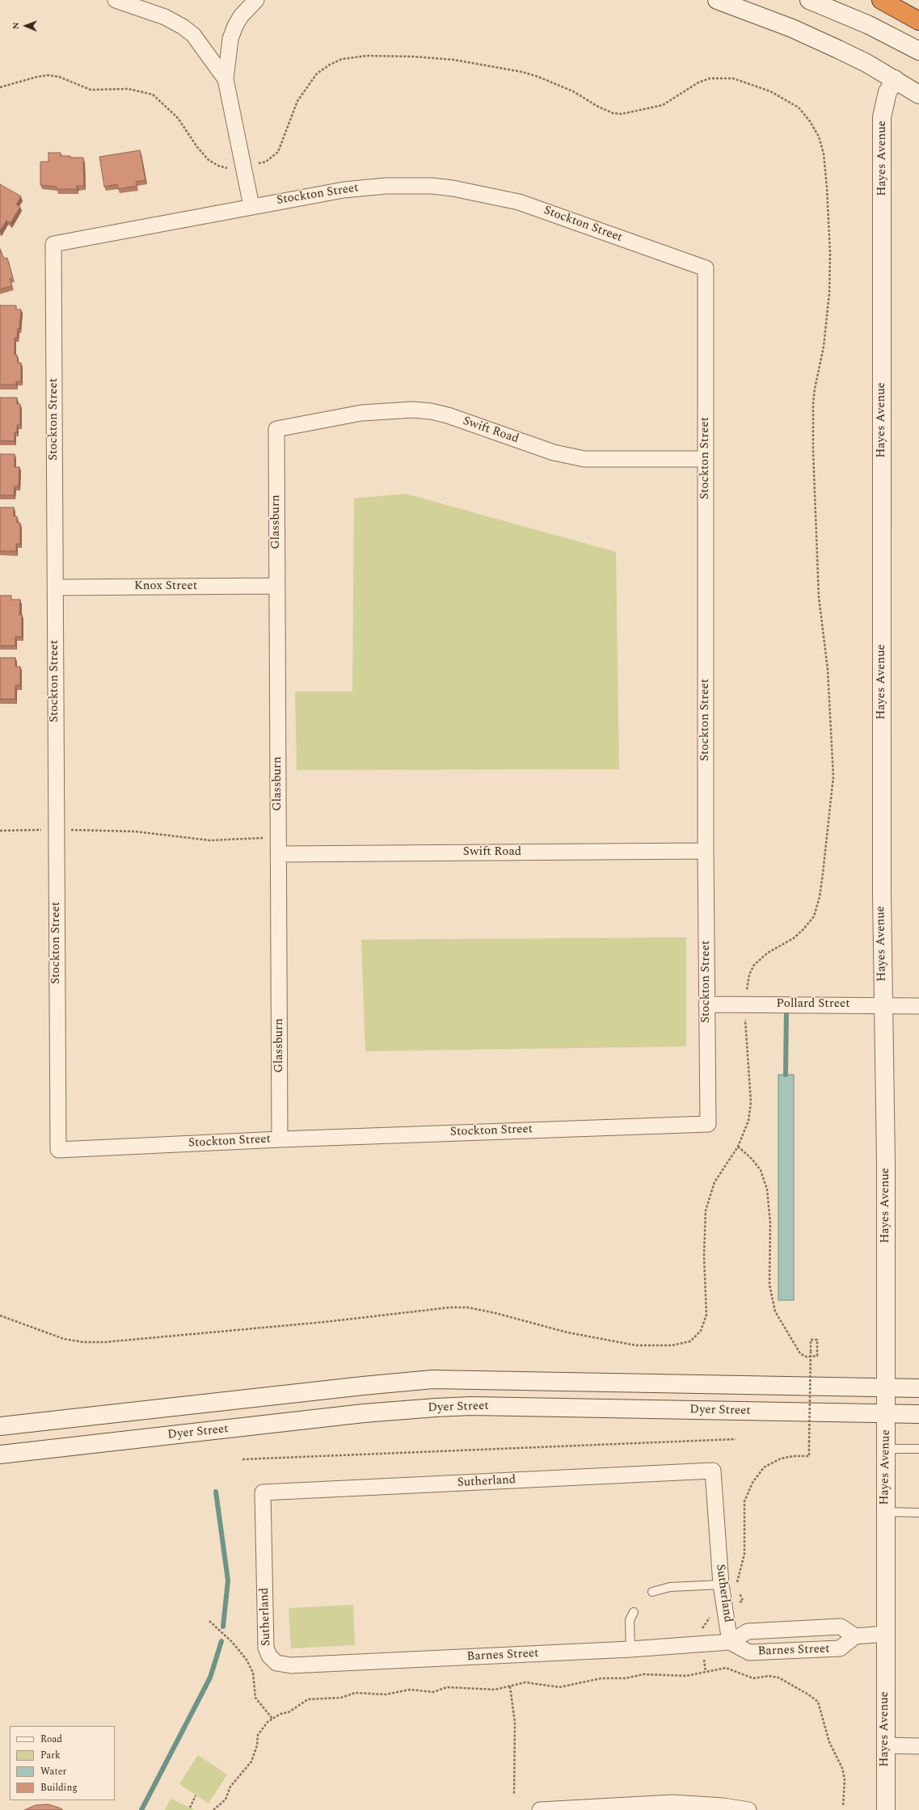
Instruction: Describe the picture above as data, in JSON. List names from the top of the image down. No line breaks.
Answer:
{"streets":{"main road":["Hayes Avenue","Dyer Street"],"street":["Stockton Street","Swift Road","Glassburn","Knox Street","Pollard Street","Sutherland","Barnes Street"]},"crossings":[["Hayes Avenue","Pollard Street"],["Hayes Avenue","Dyer Street"],["Stockton Street","Swift Road"],["Stockton Street","Glassburn"],["Stockton Street","Knox Street"],["Stockton Street","Pollard Street"],["Swift Road","Glassburn"],["Glassburn","Knox Street"],["Sutherland","Barnes Street"]],"legend":["Road","Park","Water","Building"],"north":"left"}
